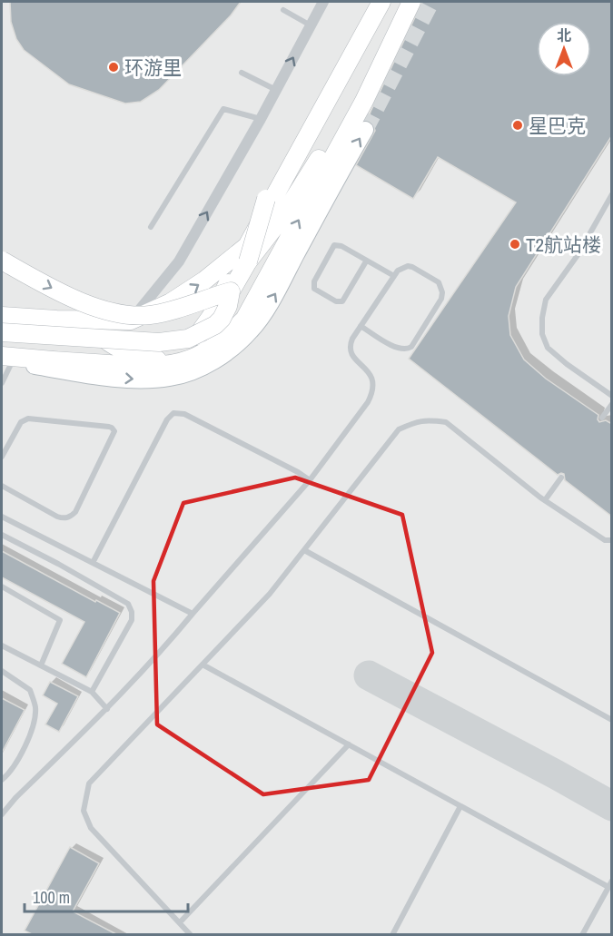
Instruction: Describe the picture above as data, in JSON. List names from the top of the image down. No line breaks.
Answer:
{"places":["环游里","星巴克","T2航站楼"],"scale_bar":"100 m","north":"top"}
